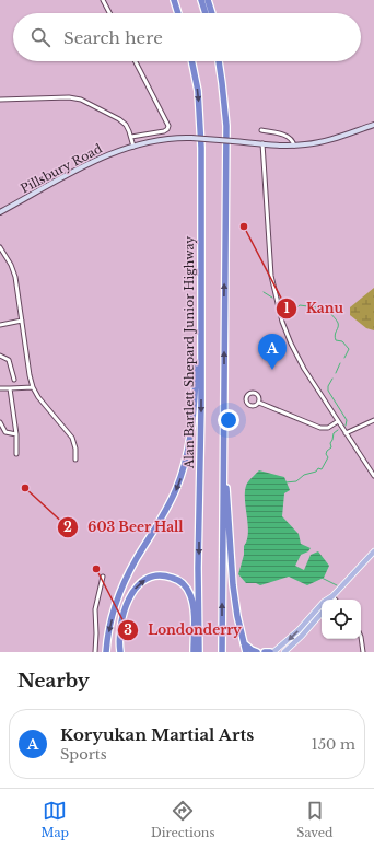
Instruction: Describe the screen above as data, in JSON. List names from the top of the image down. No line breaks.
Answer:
{"streets":{"highway":["Alan Bartlett Shepard Junior Highway"],"street":["Pillsbury Road"]},"places":["Kanu","603 Beer Hall","Londonderry"],"page":{"search":"Search here","pins":"A","heading":"Nearby","list":[{"mark":"A","name":"Koryukan Martial Arts","note":"Sports","value":"150 m"}],"nav":["Map","Directions","Saved"]}}
